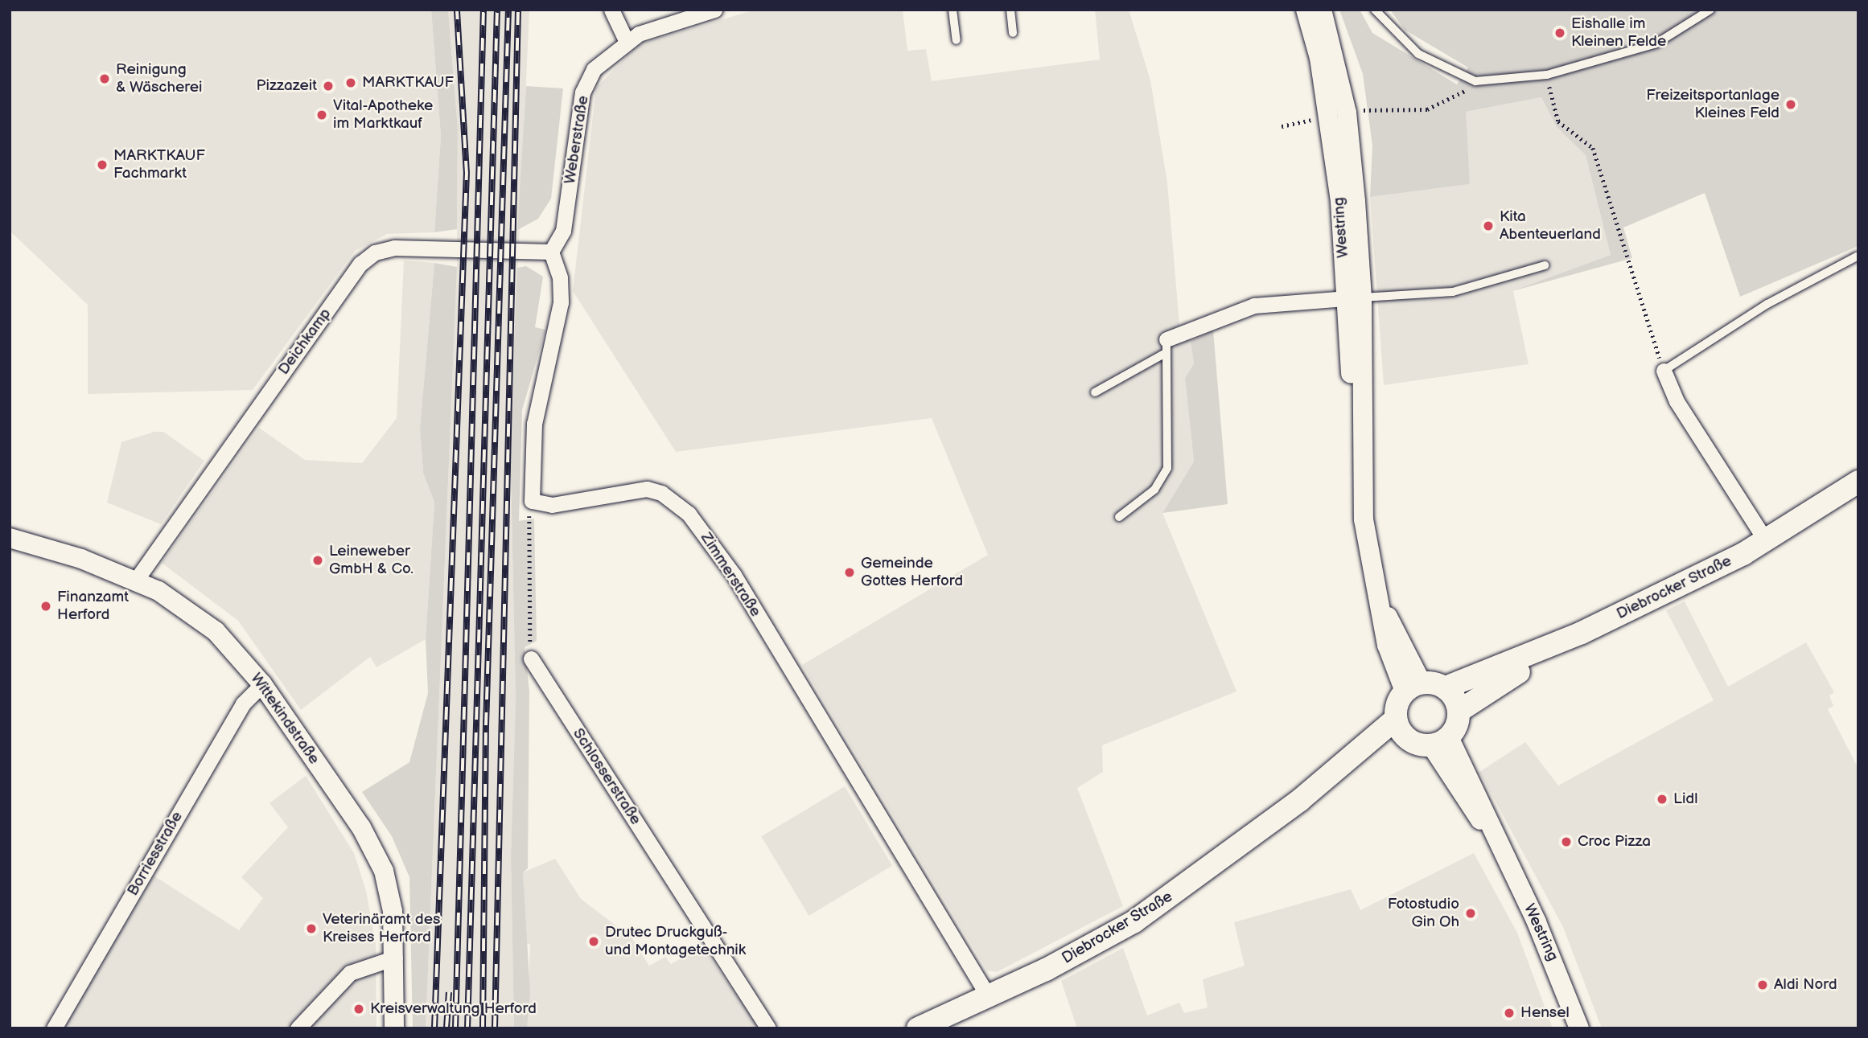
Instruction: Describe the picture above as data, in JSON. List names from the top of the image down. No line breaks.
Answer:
{"streets":{"main road":["Diebrocker Straße"],"street":["Weberstraße","Westring","Deichkamp","Zimmerstraße","Wittekindstraße","Schlosserstraße","Borriesstraße"]},"crossings":[["Weberstraße","Deichkamp"],["Westring","Diebrocker Straße"],["Deichkamp","Wittekindstraße"],["Zimmerstraße","Diebrocker Straße"],["Wittekindstraße","Borriesstraße"]],"places":["Eishalle im Kleinen Felde","Reinigung & Wäscherei","MARKTKAUF","Pizzazeit","Freizeitsportanlage Kleines Feld","Vital-Apotheke im Marktkauf","MARKTKAUF Fachmarkt","Kita Abenteuerland","Leineweber GmbH & Co.","Gemeinde Gottes Herford","Finanzamt Herford","Lidl","Croc Pizza","Fotostudio Gin Oh","Veterinäramt des Kreises Herford","Drutec Druckguß- und Montagetechnik","Aldi Nord","Kreisverwaltung Herford","Hensel"]}
